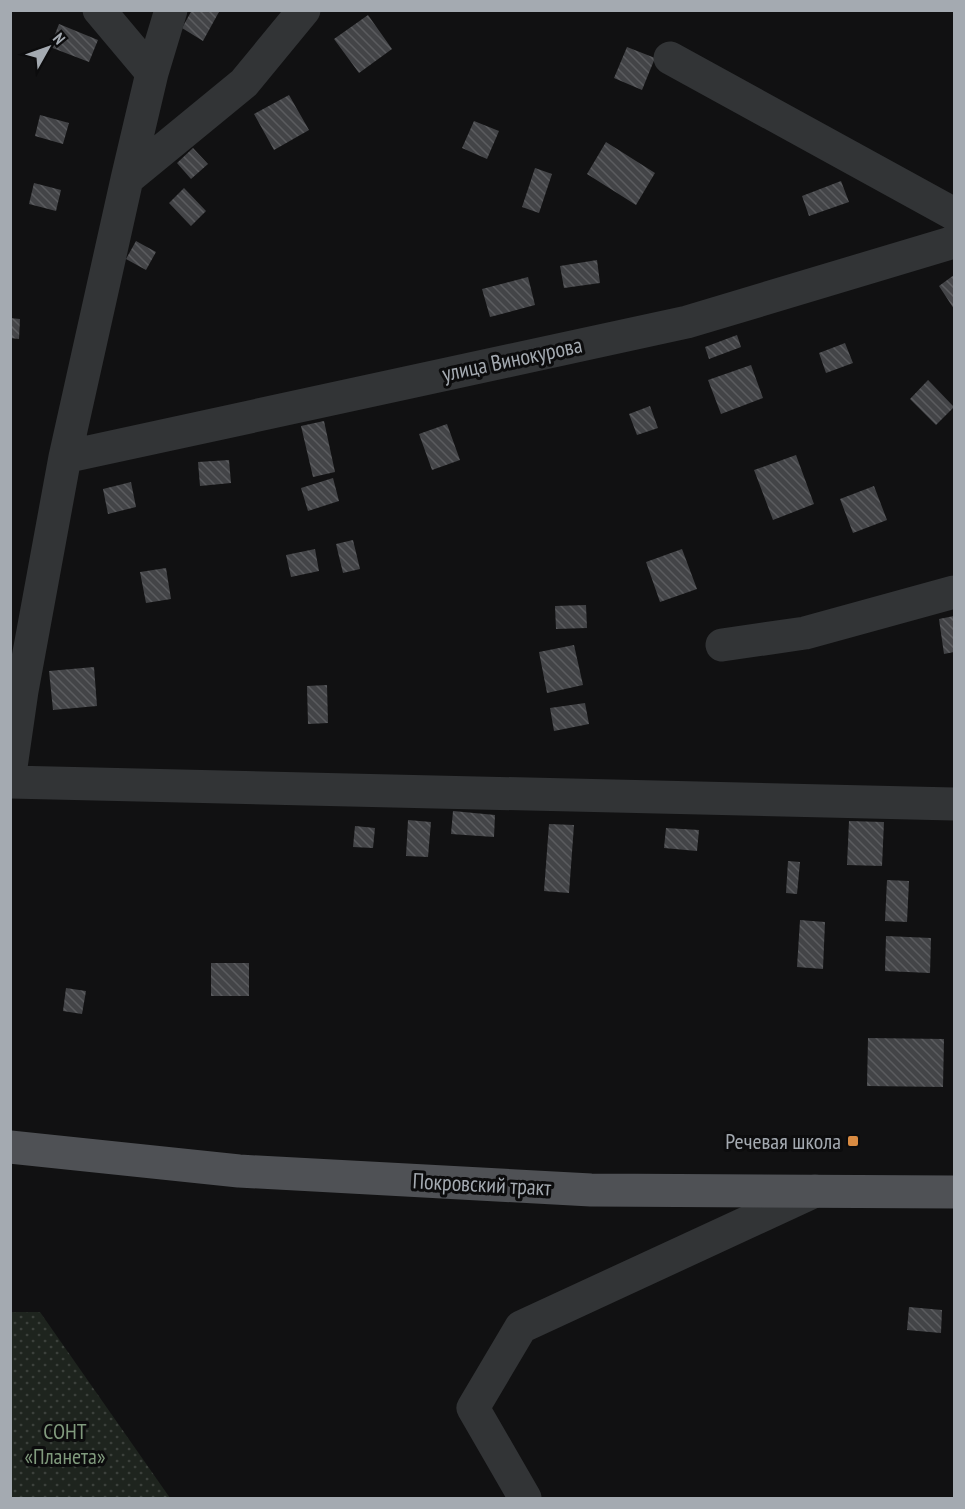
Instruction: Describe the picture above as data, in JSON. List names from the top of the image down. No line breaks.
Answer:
{"streets":{"main road":["Покровский тракт"],"street":["улица Винокурова"]},"parks":["СОНТ «Планета»"],"places":{"transit":["Речевая школа"]},"north":"top right"}
